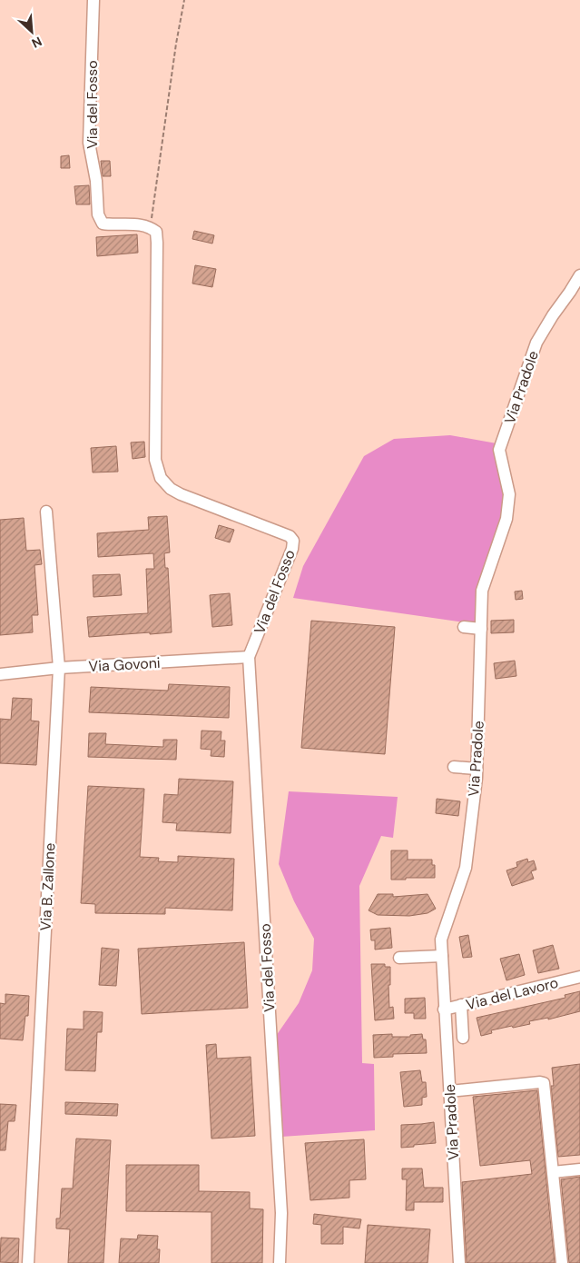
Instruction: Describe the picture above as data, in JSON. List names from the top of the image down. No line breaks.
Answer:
{"streets":{"street":["Via del Fosso","Via Pradole","Via Govoni","Via B. Zallone","Via del Lavoro"]},"crossings":[["Via del Fosso","Via Govoni"],["Via Pradole","Via del Lavoro"],["Via Govoni","Via B. Zallone"]],"north":"bottom right"}
